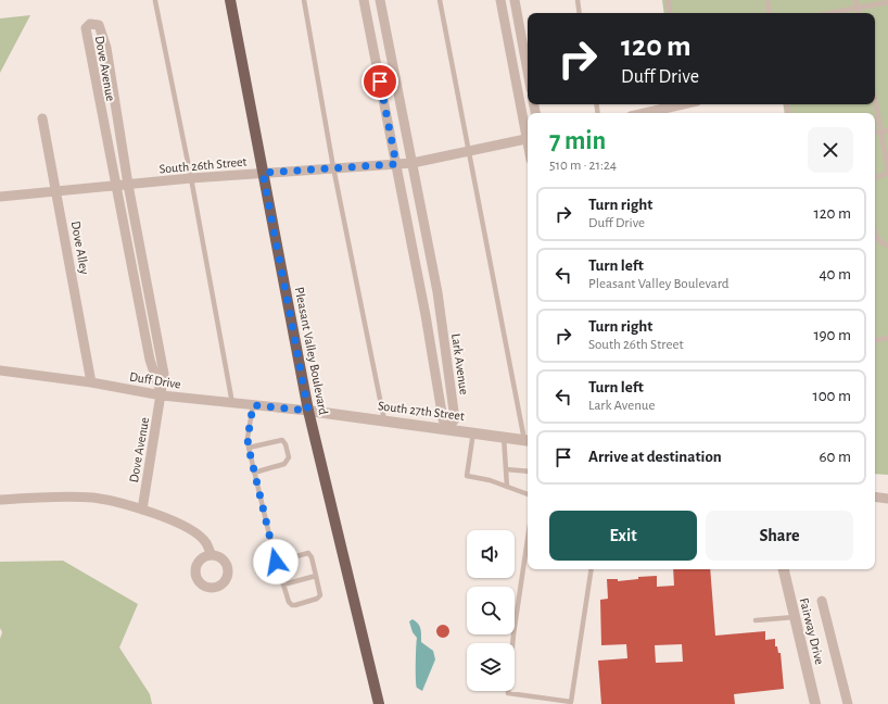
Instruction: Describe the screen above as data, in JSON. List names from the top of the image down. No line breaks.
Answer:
{"streets":{"main road":["Pleasant Valley Boulevard"],"street":["Dove Avenue","South 26th Street","Dove Alley","Lark Avenue","Duff Drive","South 27th Street","Fairway Drive"]},"crossings":[["Dove Avenue","South 26th Street"],["Dove Avenue","Duff Drive"],["South 26th Street","Dove Alley"],["South 26th Street","Pleasant Valley Boulevard"],["South 26th Street","Lark Avenue"],["Dove Alley","Duff Drive"],["Pleasant Valley Boulevard","Duff Drive"],["Pleasant Valley Boulevard","South 27th Street"],["Lark Avenue","South 27th Street"],["Duff Drive","South 27th Street"]],"page":{"turn":["120 m","Duff Drive"],"heading":["7 min","510 m · 21:24"],"list":[{"name":"Turn right","note":"Duff Drive","value":"120 m"},{"name":"Turn left","note":"Pleasant Valley Boulevard","value":"40 m"},{"name":"Turn right","note":"South 26th Street","value":"190 m"},{"name":"Turn left","note":"Lark Avenue","value":"100 m"},{"name":"Arrive at destination","value":"60 m"}],"buttons":["Exit","Share"]}}
